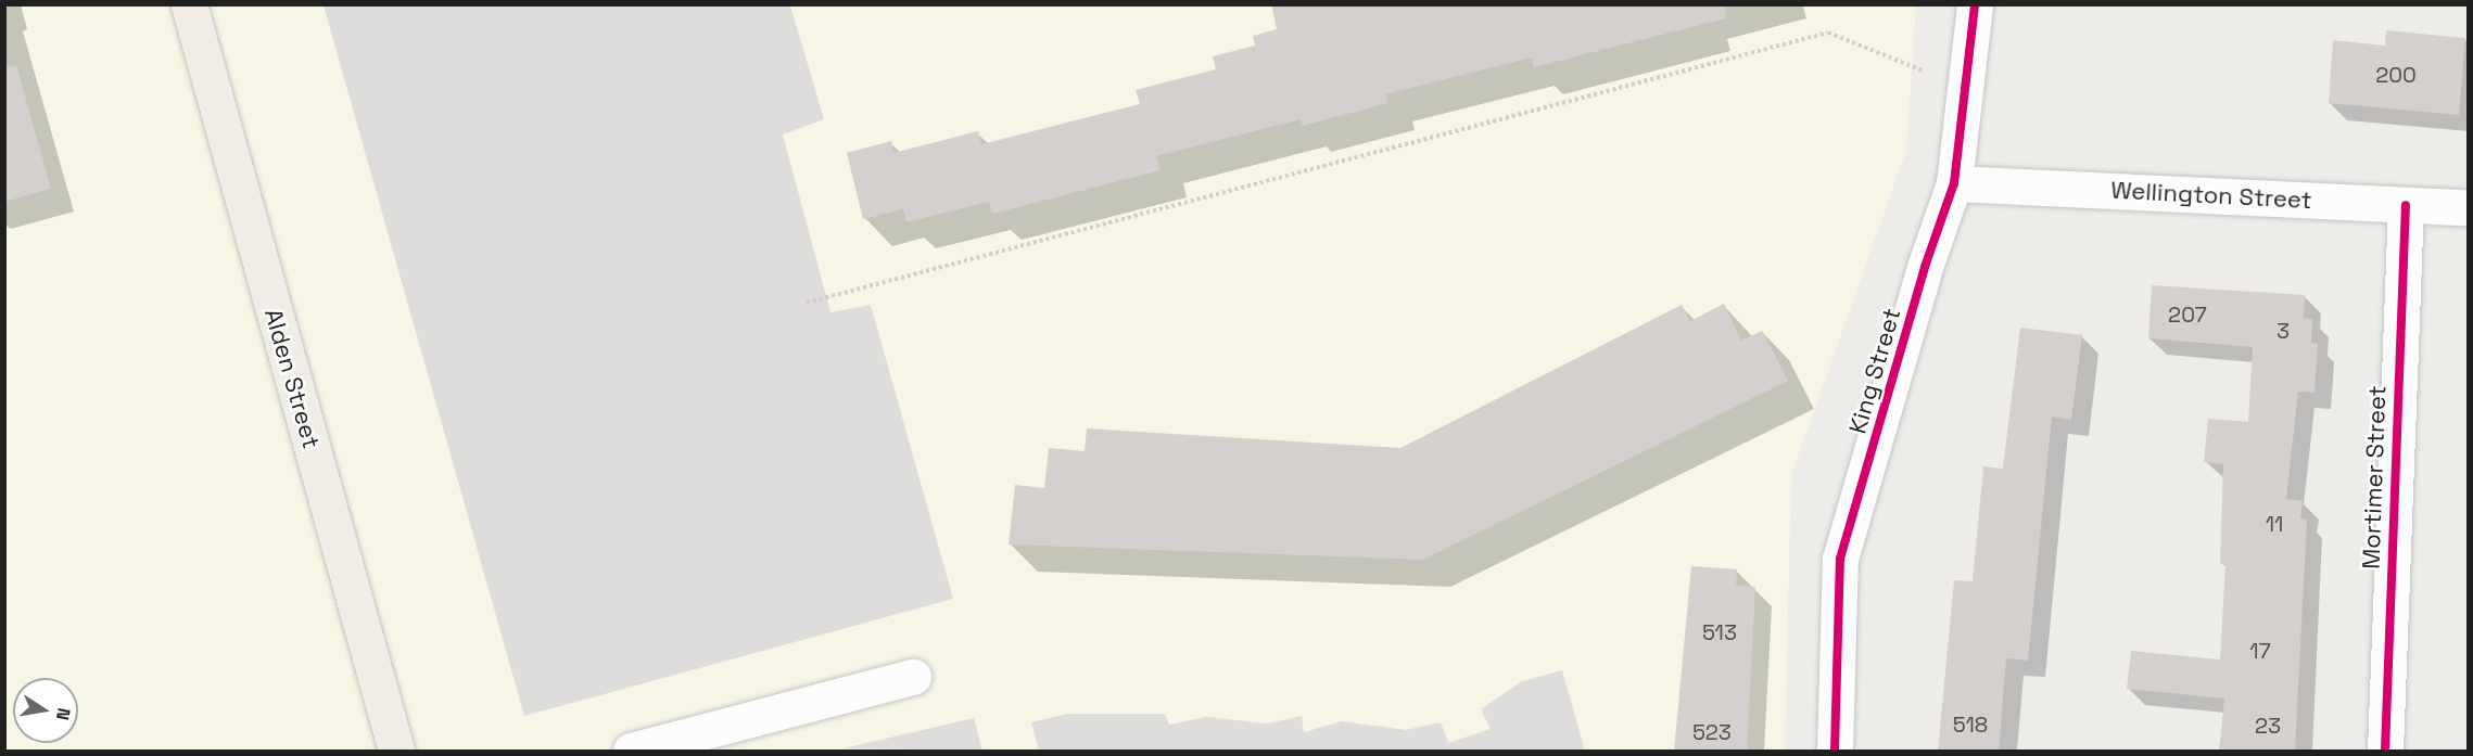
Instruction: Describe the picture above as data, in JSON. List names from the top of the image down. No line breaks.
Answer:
{"streets":{"main road":["Alden Street"],"street":["Wellington Street","King Street","Mortimer Street"]},"crossings":[["Wellington Street","King Street"],["Wellington Street","Mortimer Street"]],"house_numbers":["200","207","3","11","513","17","518","23","523"],"north":"right"}
